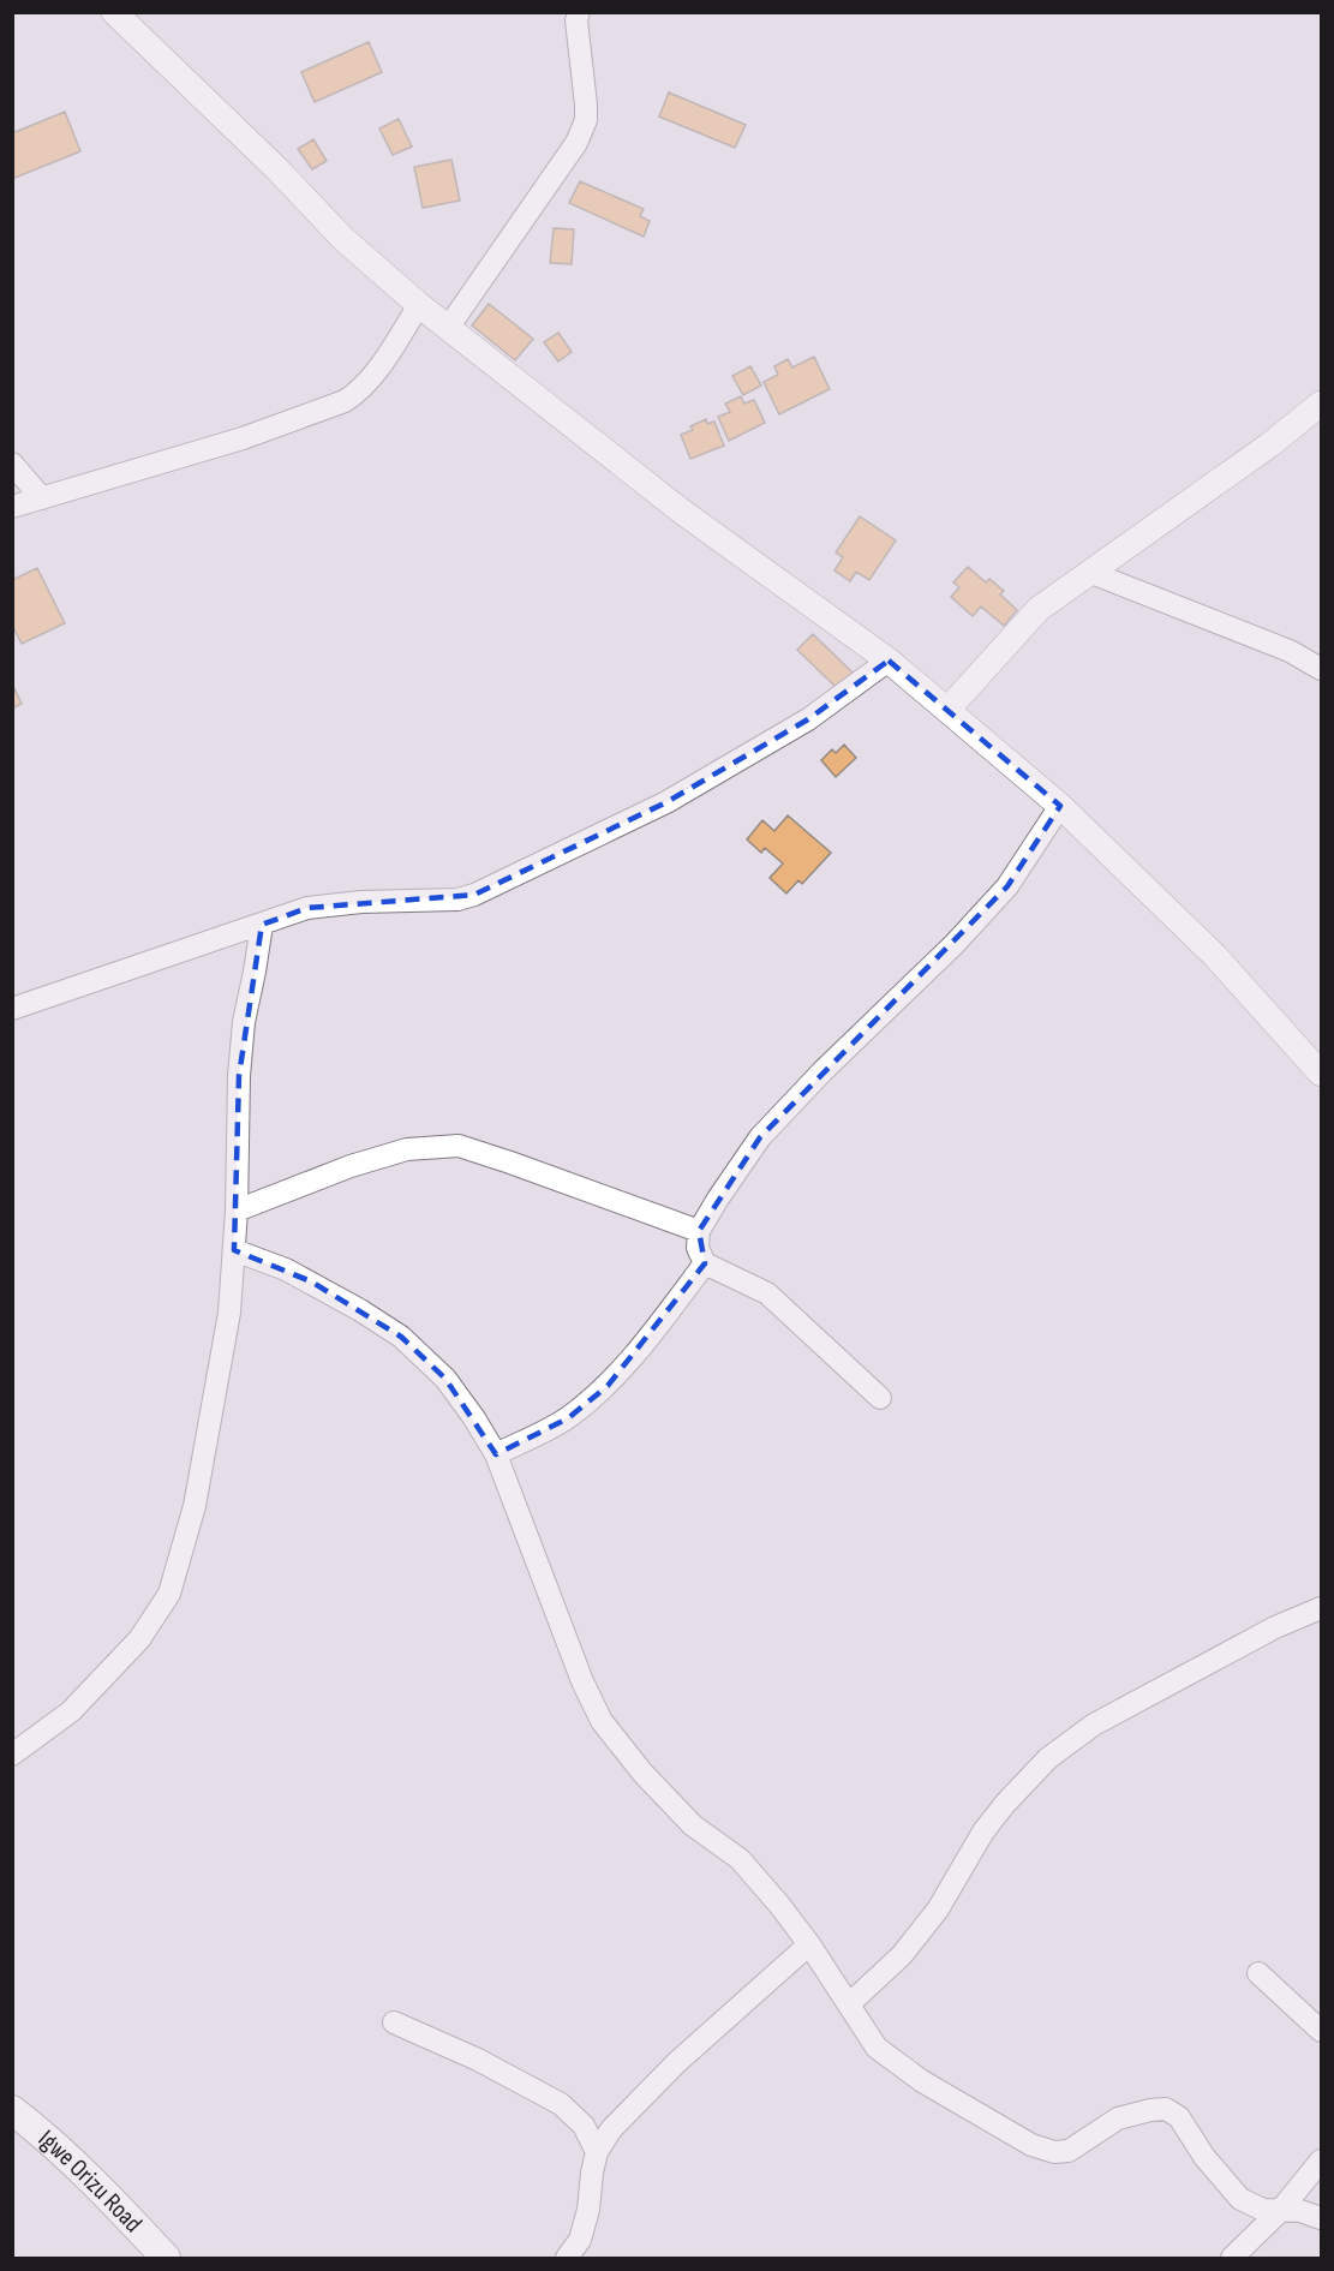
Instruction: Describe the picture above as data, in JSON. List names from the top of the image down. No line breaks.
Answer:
{"streets":{"main road":["Igwe Orizu Road"]}}
